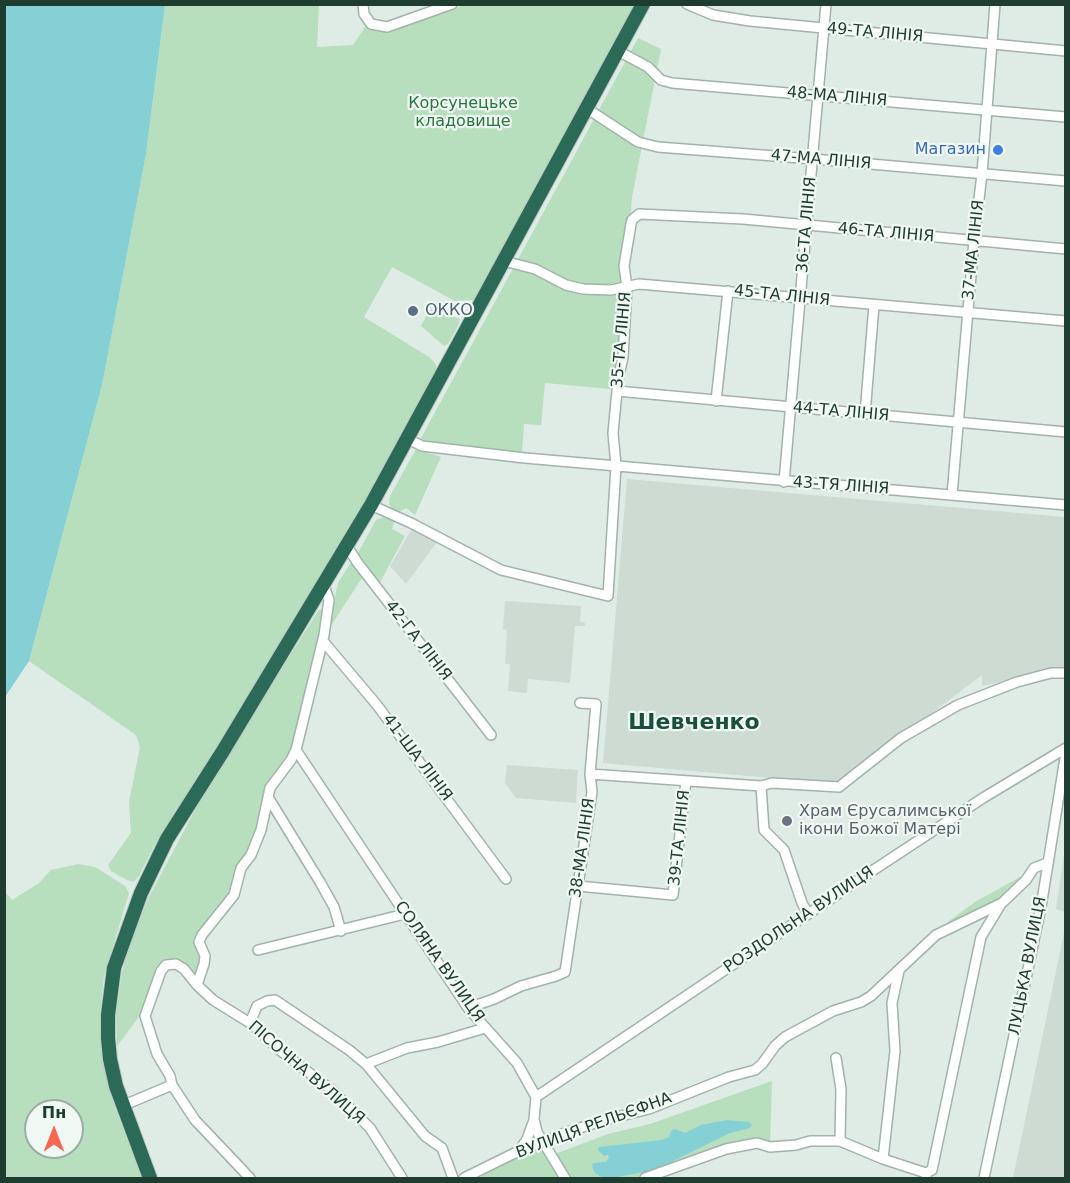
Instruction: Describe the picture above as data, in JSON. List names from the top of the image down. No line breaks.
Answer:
{"streets":{"street":["49-ТА ЛІНІЯ","48-МА ЛІНІЯ","47-МА ЛІНІЯ","36-ТА ЛІНІЯ","46-ТА ЛІНІЯ","37-МА ЛІНІЯ","45-ТА ЛІНІЯ","35-ТА ЛІНІЯ","44-ТА ЛІНІЯ","43-ТЯ ЛІНІЯ","42-ГА ЛІНІЯ","41-ША ЛІНІЯ","39-ТА ЛІНІЯ","38-МА ЛІНІЯ","РОЗДОЛЬНА ВУЛИЦЯ","СОЛЯНА ВУЛИЦЯ","ЛУЦЬКА ВУЛИЦЯ","ПІСОЧНА ВУЛИЦЯ","ВУЛИЦЯ РЕЛЬЄФНА"]},"crossings":[["49-ТА ЛІНІЯ","36-ТА ЛІНІЯ"],["49-ТА ЛІНІЯ","37-МА ЛІНІЯ"],["48-МА ЛІНІЯ","36-ТА ЛІНІЯ"],["48-МА ЛІНІЯ","37-МА ЛІНІЯ"],["47-МА ЛІНІЯ","36-ТА ЛІНІЯ"],["47-МА ЛІНІЯ","37-МА ЛІНІЯ"],["36-ТА ЛІНІЯ","46-ТА ЛІНІЯ"],["36-ТА ЛІНІЯ","45-ТА ЛІНІЯ"],["36-ТА ЛІНІЯ","44-ТА ЛІНІЯ"],["36-ТА ЛІНІЯ","43-ТЯ ЛІНІЯ"],["46-ТА ЛІНІЯ","37-МА ЛІНІЯ"],["46-ТА ЛІНІЯ","35-ТА ЛІНІЯ"],["37-МА ЛІНІЯ","45-ТА ЛІНІЯ"],["37-МА ЛІНІЯ","44-ТА ЛІНІЯ"],["37-МА ЛІНІЯ","43-ТЯ ЛІНІЯ"],["45-ТА ЛІНІЯ","35-ТА ЛІНІЯ"],["35-ТА ЛІНІЯ","44-ТА ЛІНІЯ"],["35-ТА ЛІНІЯ","43-ТЯ ЛІНІЯ"],["39-ТА ЛІНІЯ","38-МА ЛІНІЯ"],["38-МА ЛІНІЯ","СОЛЯНА ВУЛИЦЯ"],["РОЗДОЛЬНА ВУЛИЦЯ","СОЛЯНА ВУЛИЦЯ"],["РОЗДОЛЬНА ВУЛИЦЯ","ЛУЦЬКА ВУЛИЦЯ"],["ЛУЦЬКА ВУЛИЦЯ","ВУЛИЦЯ РЕЛЬЄФНА"]],"districts":["Шевченко"],"parks":["Корсунецьке кладовище"],"places":["Магазин","ОККО","Храм Єрусалимської ікони Божої Матері"],"north":"top"}
